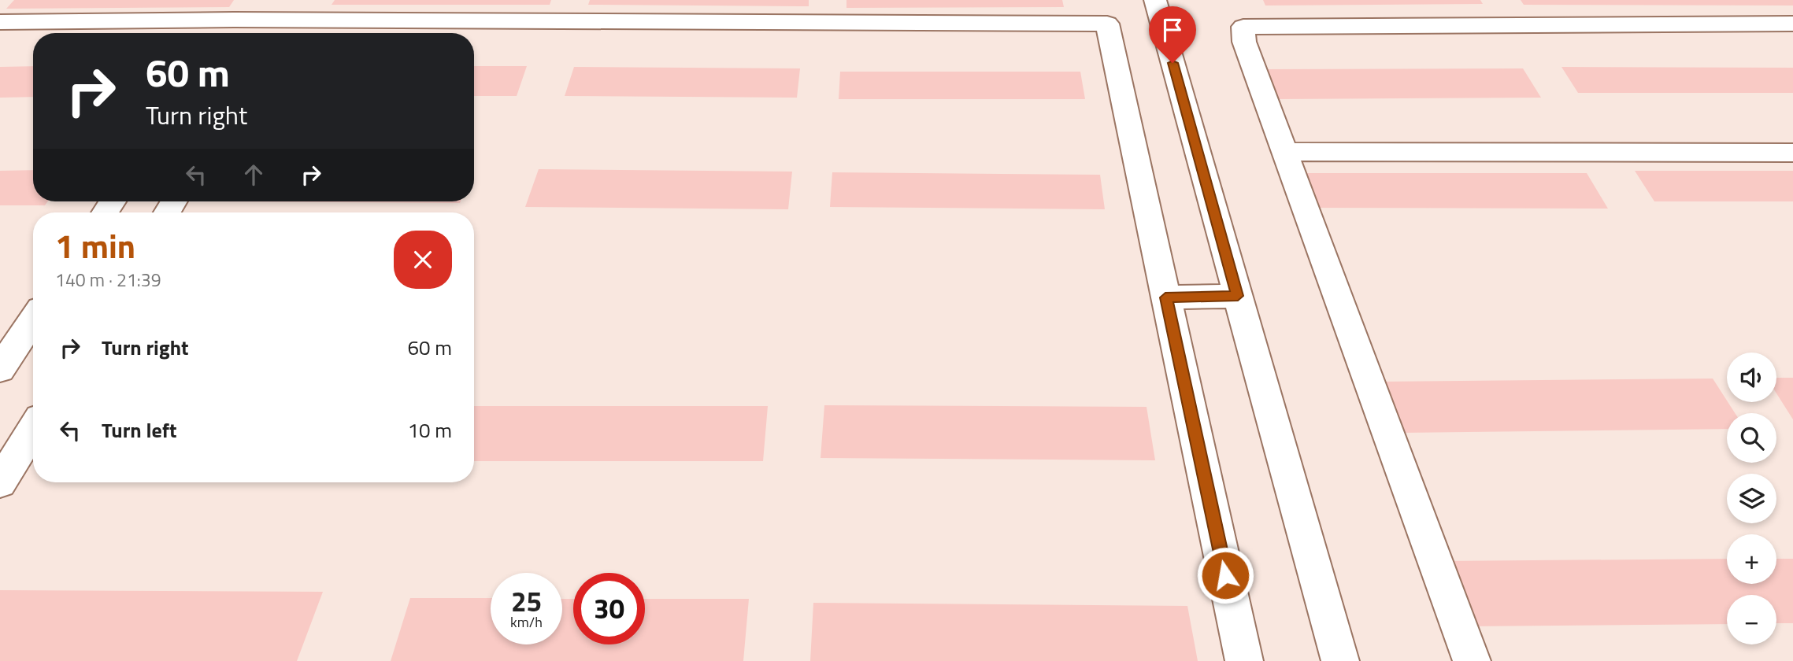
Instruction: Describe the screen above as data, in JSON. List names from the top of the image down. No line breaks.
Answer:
{"page":{"turn":["60 m","Turn right"],"heading":["1 min","140 m · 21:39"],"list":[{"name":"Turn right","value":"60 m"},{"name":"Turn left","value":"10 m"}],"map_buttons":["+","−"],"speed":"25 km/h","limit":"30"}}
